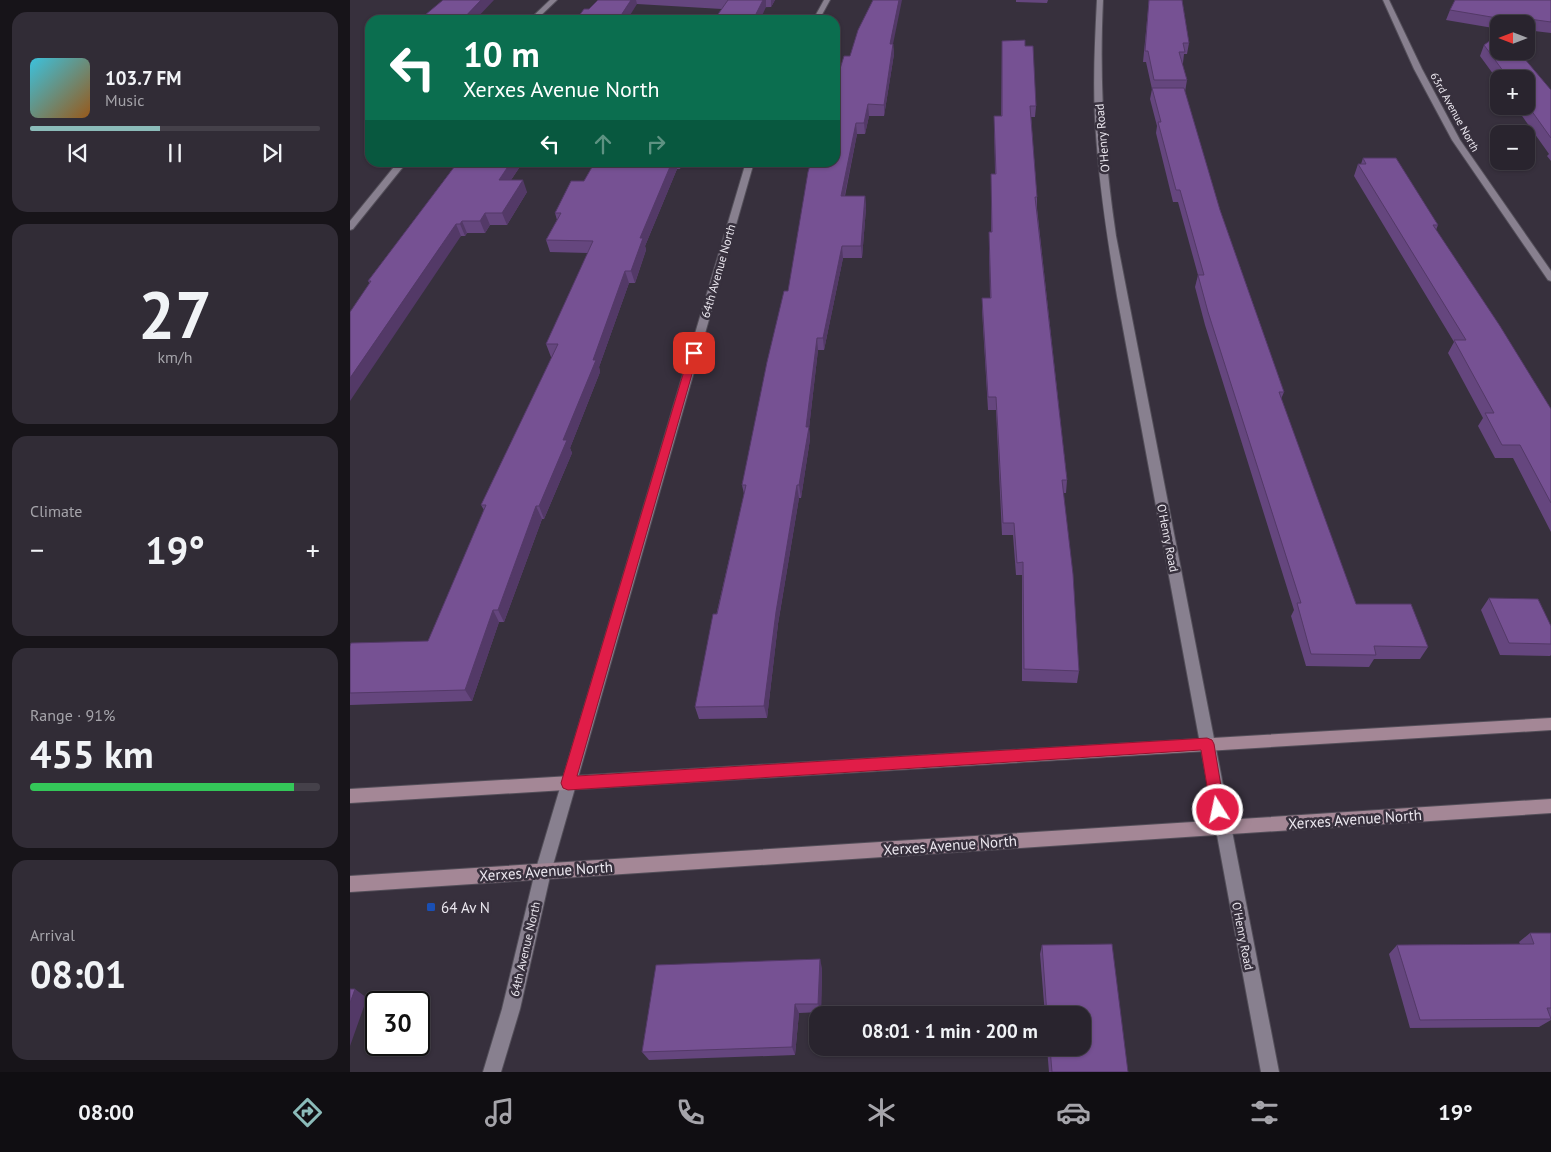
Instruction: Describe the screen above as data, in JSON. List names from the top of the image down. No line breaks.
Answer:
{"streets":{"street":["63rd Avenue North","O'Henry Road","64th Avenue North","Xerxes Avenue North"]},"crossings":[["O'Henry Road","Xerxes Avenue North"],["64th Avenue North","Xerxes Avenue North"]],"places":{"transit":["64 Av N"]},"north":"left","page":{"map_buttons":["+","−"],"turn":["10 m","Xerxes Avenue North"],"song":["103.7 FM","Music"],"tile":[["27","km/h"],"Climate",["Range · 91%","455 km"],["Arrival","08:01"]],"heat":["−","19°","+"],"limit":"30","trip":"08:01 · 1 min · 200 m","tabs":["08:00","19°"]}}
